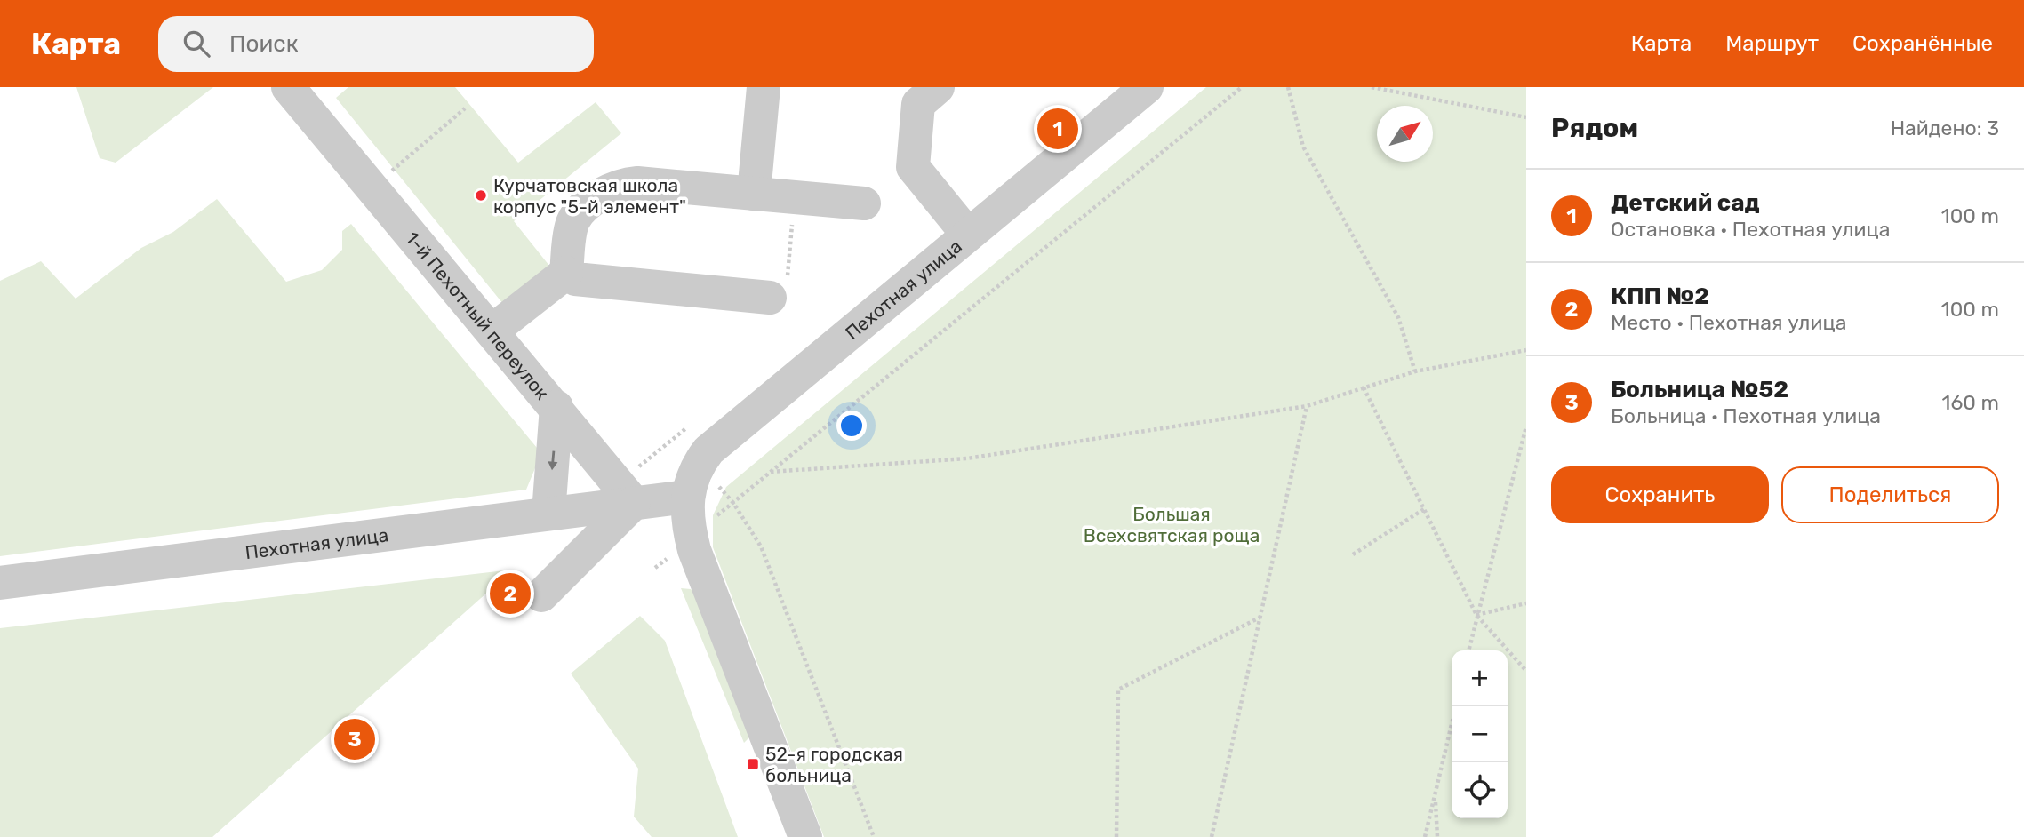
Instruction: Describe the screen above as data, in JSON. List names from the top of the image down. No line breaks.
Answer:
{"streets":{"street":["Пехотная улица","1-й Пехотный переулок"]},"crossings":[["Пехотная улица","1-й Пехотный переулок"]],"parks":["Большая Всехсвятская роща"],"places":{"other":["Курчатовская школа корпус \"5-й элемент\""],"transit":["52-я городская больница"]},"north":"top right","page":{"header":"Карта","search":"Поиск","nav":["Карта","Маршрут","Сохранённые"],"heading":["Рядом","Найдено: 3"],"pins":["1","2","3"],"list":[{"mark":"1","name":"Детский сад","note":"Остановка · Пехотная улица","value":"100 m"},{"mark":"2","name":"КПП №2","note":"Место · Пехотная улица","value":"100 m"},{"mark":"3","name":"Больница №52","note":"Больница · Пехотная улица","value":"160 m"}],"buttons":["Сохранить","Поделиться"],"map_buttons":["+","−"]}}
